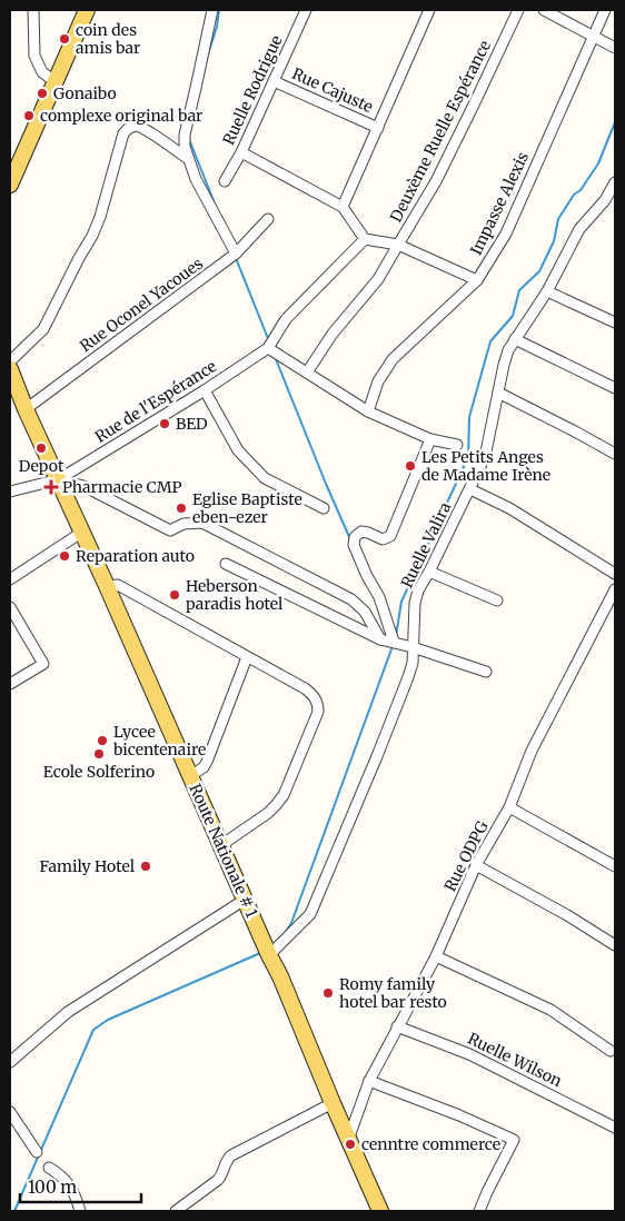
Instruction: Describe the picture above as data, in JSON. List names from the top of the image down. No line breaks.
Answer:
{"streets":{"main road":["Route Nationale # 1"],"street":["Ruelle Rodrigue","Rue Cajuste","Deuxème Ruelle Espérance","Impasse Alexis","Rue Oconel Yacoues","Rue de l'Espérance","Ruelle Valira","Rue ODPG","Ruelle Wilson"]},"crossings":[["Ruelle Rodrigue","Rue Cajuste"],["Rue Oconel Yacoues","Route Nationale # 1"],["Rue de l'Espérance","Route Nationale # 1"],["Ruelle Valira","Route Nationale # 1"],["Route Nationale # 1","Rue ODPG"],["Rue ODPG","Ruelle Wilson"]],"places":{"other":["coin des amis bar","Gonaibo","complexe original bar","BED","Depot","Les Petits Anges de Madame Irène","Eglise Baptiste eben-ezer","Reparation auto","Heberson paradis hotel","Lycee bicentenaire","Ecole Solferino","Family Hotel","Romy family hotel bar resto","cenntre commerce"],"health":["Pharmacie CMP"]},"scale_bar":"100 m"}
